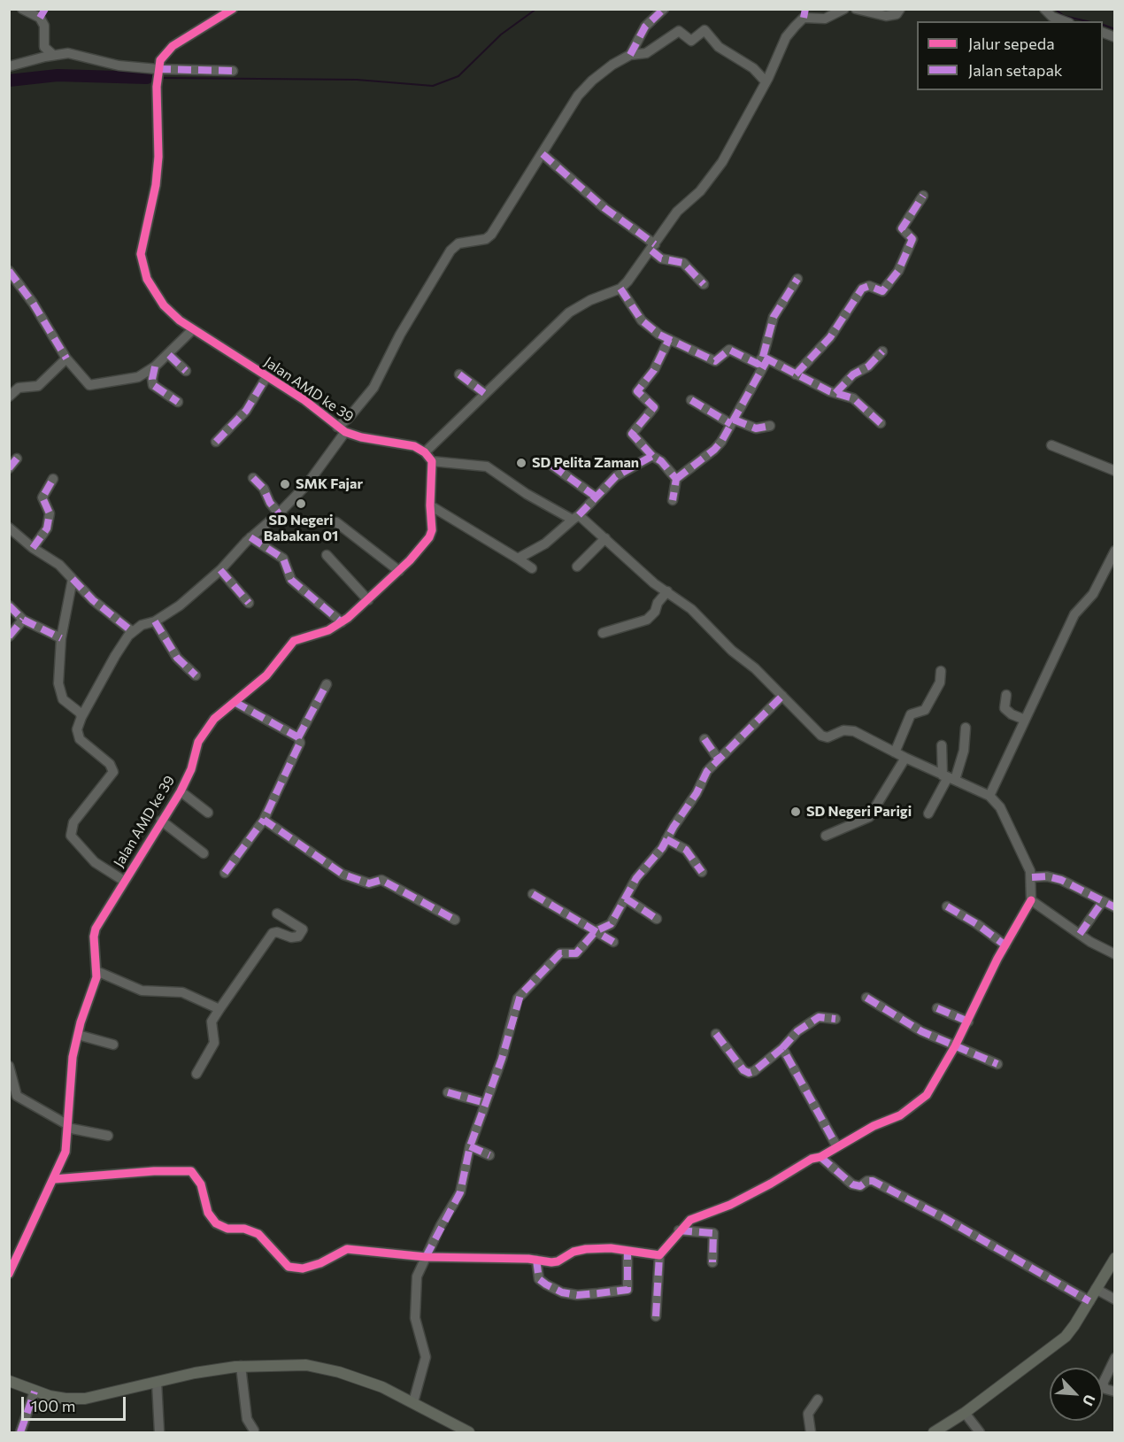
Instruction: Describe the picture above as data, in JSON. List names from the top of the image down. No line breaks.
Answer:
{"streets":{"street":["Jalan AMD ke 39"]},"places":["SD Pelita Zaman","SMK Fajar","SD Negeri Babakan 01","SD Negeri Parigi"],"legend":["Jalur sepeda","Jalan setapak"],"scale_bar":"100 m","north":"bottom right"}
